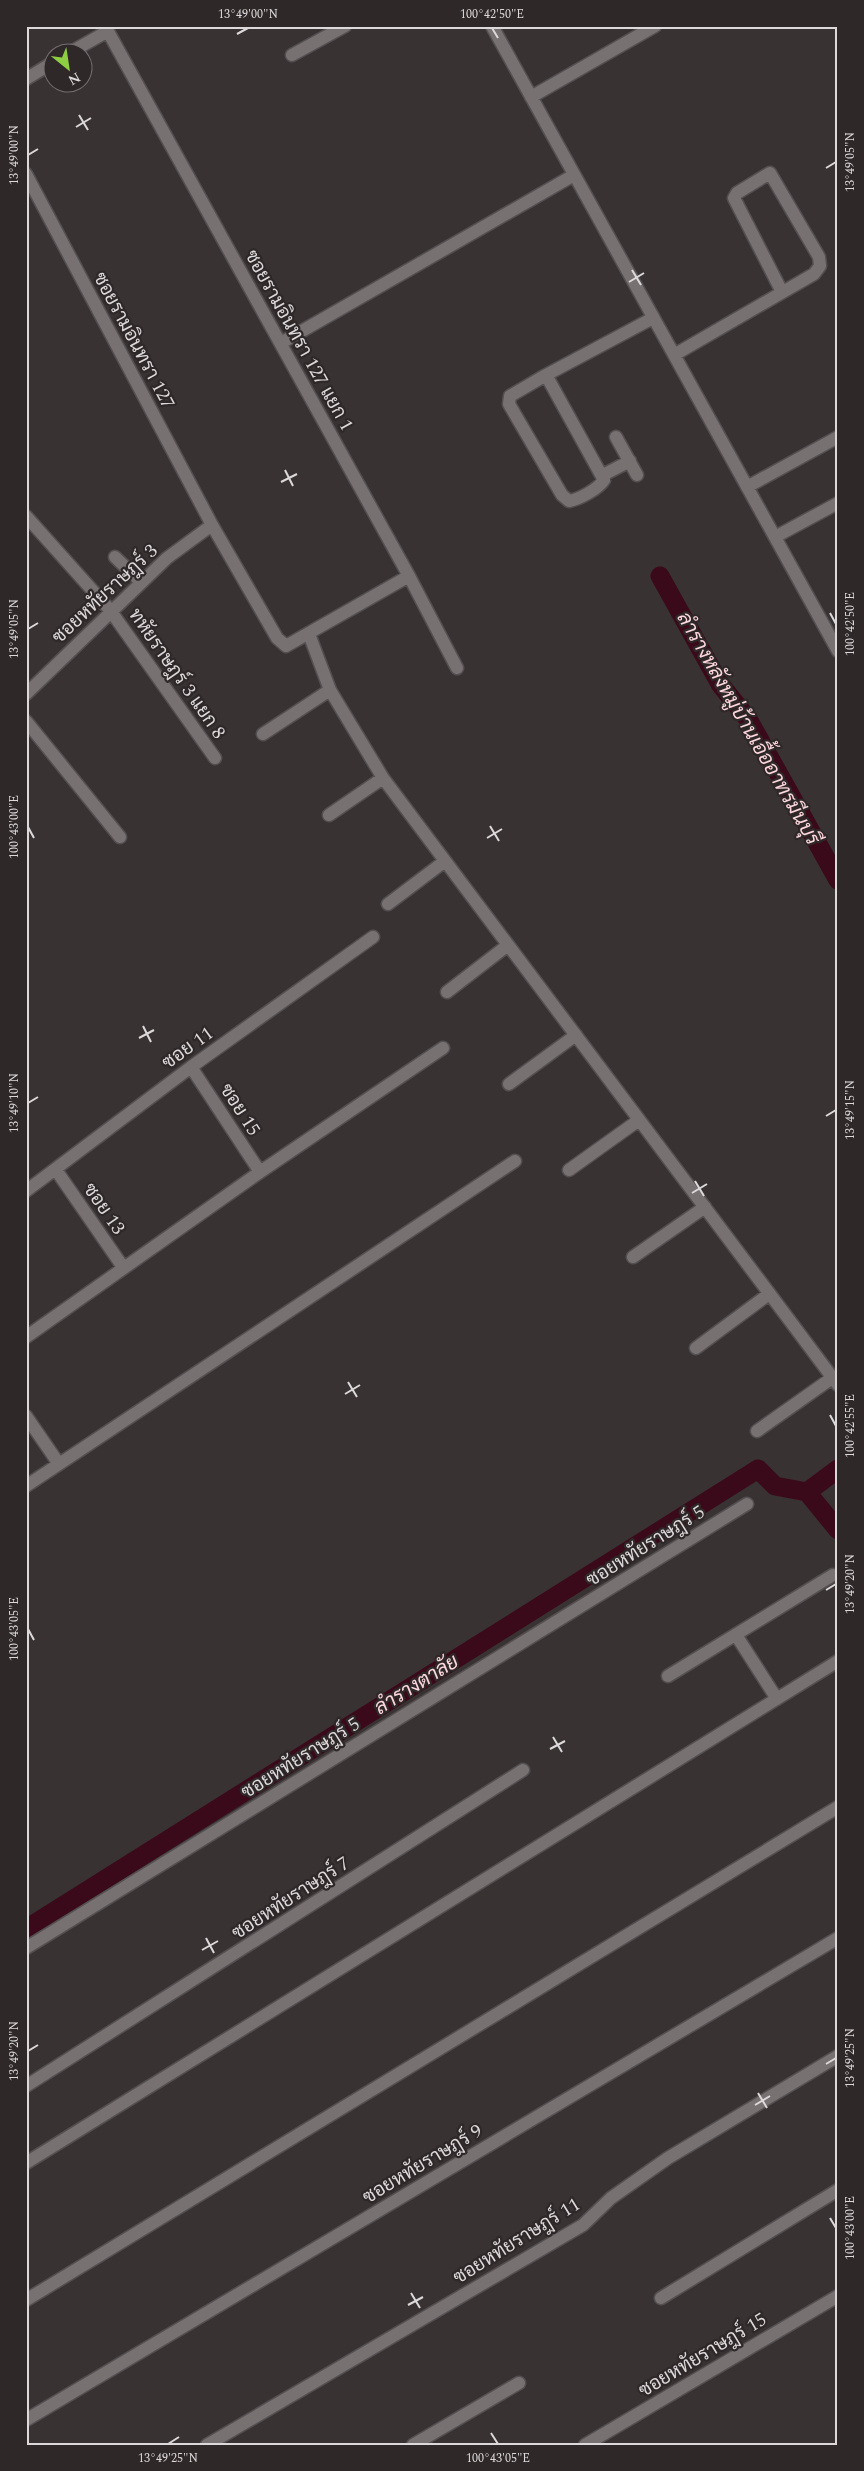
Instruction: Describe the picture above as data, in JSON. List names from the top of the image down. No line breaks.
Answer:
{"streets":{"street":["ซอยรามอินทรา 127","ซอยรามอินทรา 127 แยก 1","ซอยหทัยราษฎร์ 3","ทหัยราษฎร์ 3 แยก 8","ซอย 11","ซอย 15","ซอย 13","ซอยหทัยราษฎร์ 5","ซอยหทัยราษฎร์ 7","ซอยหทัยราษฎร์ 9","ซอยหทัยราษฎร์ 11","ซอยหทัยราษฎร์ 15"]},"crossings":[["ซอยรามอินทรา 127","ซอยหทัยราษฎร์ 3"],["ซอยหทัยราษฎร์ 3","ทหัยราษฎร์ 3 แยก 8"],["ซอย 11","ซอย 15"],["ซอย 11","ซอย 13"]],"water":["ลำรางหลังหมู่บ้านเอื้ออาทรมีนบุรี","ลำรางตาลัย"],"north":"bottom right","coordinates":["13°49'00\"N","100°42'50\"E","13°49'05\"N","100°43'00\"E","13°49'10\"N","13°49'15\"N","100°42'55\"E","13°49'20\"N","100°43'05\"E","13°49'25\"N"]}
